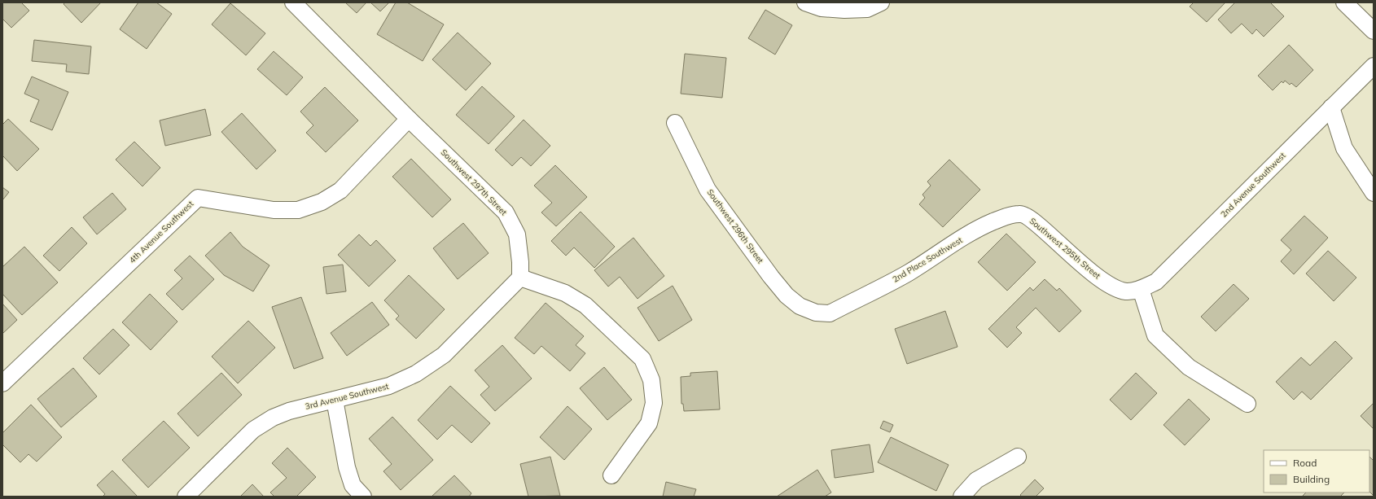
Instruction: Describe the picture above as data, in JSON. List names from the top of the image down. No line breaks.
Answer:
{"streets":{"street":["Southwest 297th Street","2nd Avenue Southwest","Southwest 296th Street","4th Avenue Southwest","Southwest 295th Street","2nd Place Southwest","3rd Avenue Southwest"]},"crossings":[["Southwest 297th Street","4th Avenue Southwest"],["Southwest 297th Street","3rd Avenue Southwest"],["2nd Avenue Southwest","Southwest 295th Street"],["Southwest 296th Street","2nd Place Southwest"],["Southwest 295th Street","2nd Place Southwest"]],"legend":["Road","Building"]}
